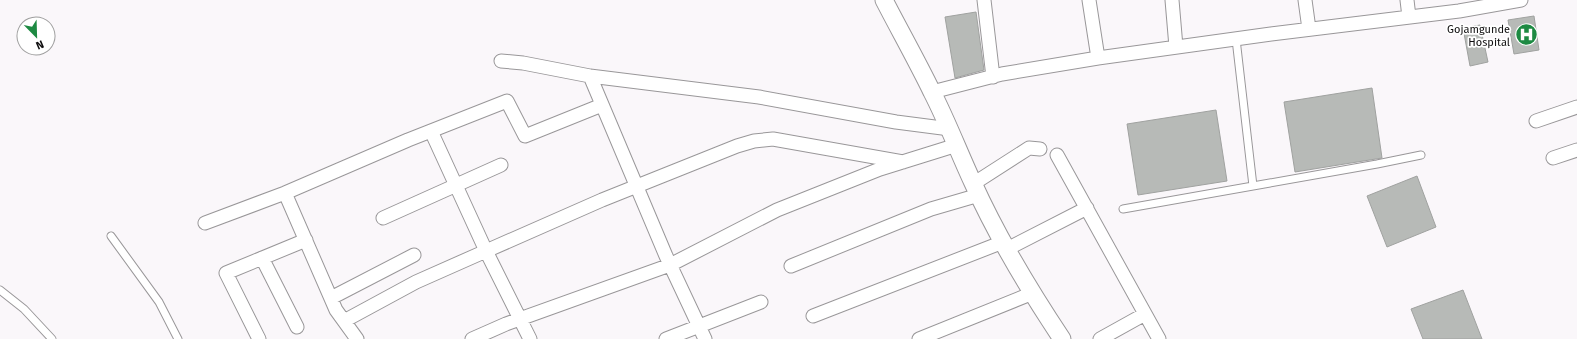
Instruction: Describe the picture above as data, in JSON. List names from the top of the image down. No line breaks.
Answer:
{"places":{"hospital":["Gojamgunde Hospital"]},"north":"bottom right"}
